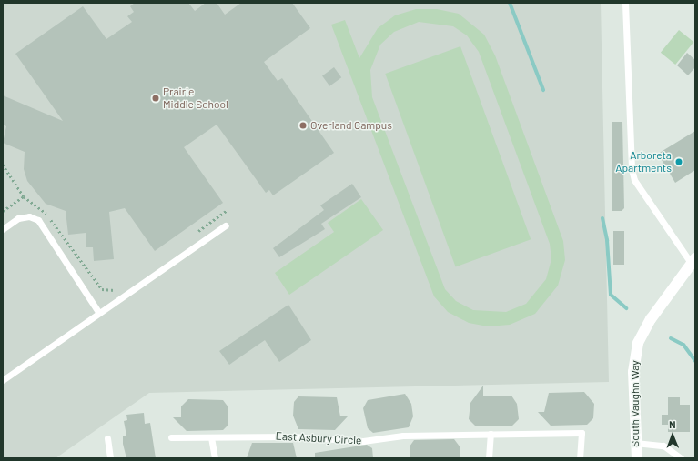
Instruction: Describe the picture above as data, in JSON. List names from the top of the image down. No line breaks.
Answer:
{"streets":{"street":["South Vaughn Way"],"lane":["East Asbury Circle"]},"places":["Prairie Middle School","Overland Campus","Arboreta Apartments"],"north":"top"}
